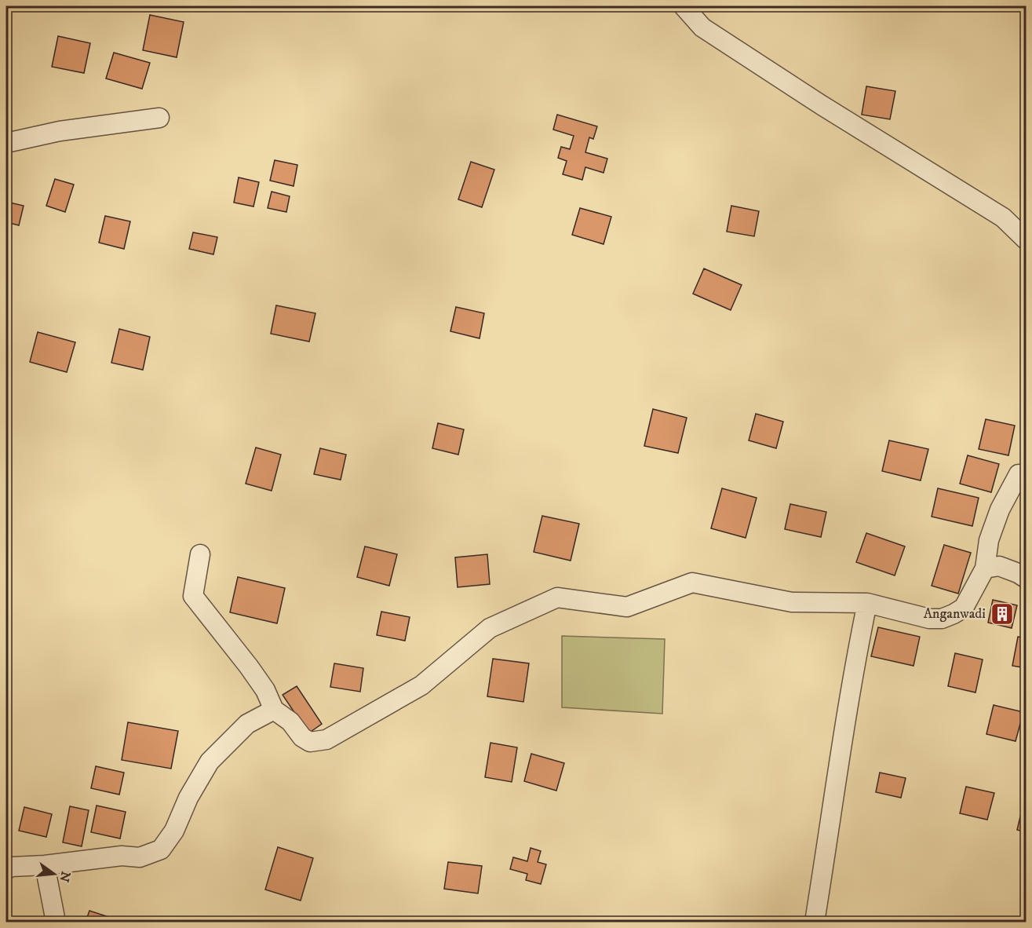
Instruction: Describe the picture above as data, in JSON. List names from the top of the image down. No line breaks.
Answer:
{"places":{"building":["Anganwadi"]},"north":"right"}
